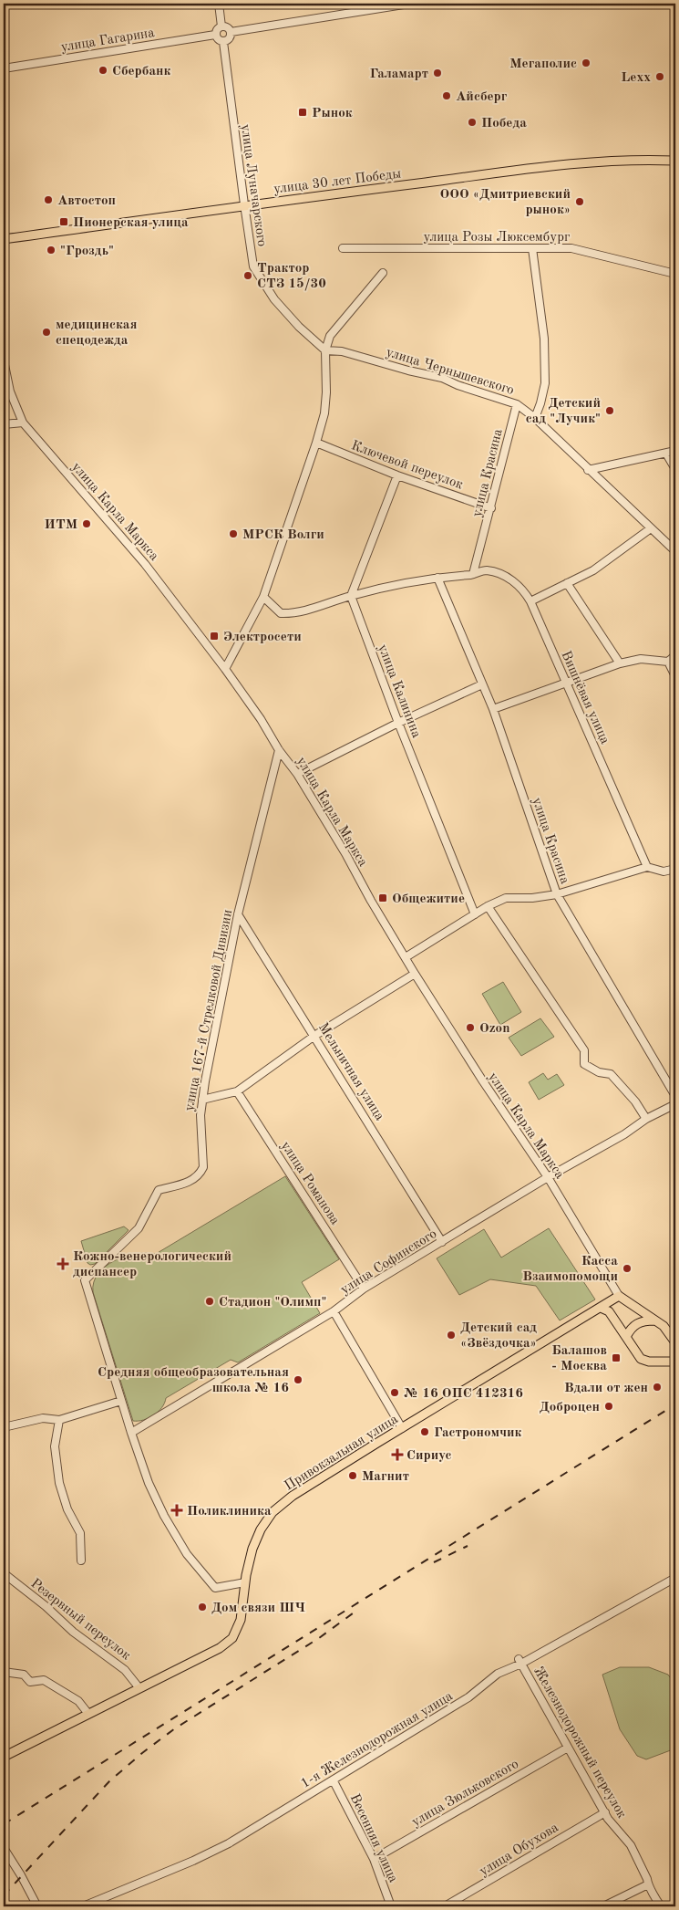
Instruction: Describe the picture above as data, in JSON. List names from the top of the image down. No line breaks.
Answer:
{"streets":{"main road":["улица 30 лет Победы","Привокзальная улица"],"street":["улица Гагарина","улица Луначарского","улица Розы Люксембург","улица Чернышевского","Ключевой переулок","улица Красина","улица Карла Маркса","улица Калинина","Вишнёвая улица","улица 167-й Стрелковой Дивизии","Мельничная улица","улица Романова","улица Софинского","Резервный переулок","1-я Железнодорожная улица","Железнодорожный переулок","улица Зюльковского","Весенняя улица","улица Обухова"]},"crossings":[["улица Гагарина","улица Луначарского"],["улица 30 лет Победы","улица Луначарского"],["улица Луначарского","улица Чернышевского"],["улица Чернышевского","улица Красина"],["Ключевой переулок","улица Красина"],["улица Красина","Вишнёвая улица"],["улица Карла Маркса","улица 167-й Стрелковой Дивизии"],["улица Карла Маркса","улица Софинского"],["улица Карла Маркса","Привокзальная улица"],["улица Калинина","Вишнёвая улица"],["улица 167-й Стрелковой Дивизии","Мельничная улица"],["улица 167-й Стрелковой Дивизии","улица Софинского"],["Мельничная улица","улица Софинского"],["улица Романова","улица Софинского"],["Привокзальная улица","Резервный переулок"],["1-я Железнодорожная улица","Железнодорожный переулок"],["1-я Железнодорожная улица","Весенняя улица"],["Железнодорожный переулок","улица Зюльковского"],["Железнодорожный переулок","улица Обухова"],["улица Зюльковского","Весенняя улица"]],"places":{"other":["Мегаполис","Сбербанк","Галамарт","Lexx","Айсберг","Победа","Автостоп","ООО «Дмитриевский рынок»","\"Гроздь\"","Трактор СТЗ 15/30","медицинская спецодежда","Детский сад \"Лучик\"","ИТМ","МРСК Волги","Ozon","Касса Взаимопомощи","Стадион \"Олимп\"","Детский сад «Звёздочка»","Средняя общеобразовательная школа № 16","Вдали от жен","№ 16 ОПС 412316","Доброцен","Гастрономчик","Магнит","Дом связи ШЧ"],"transit":["Рынок","Пионерская улица","Электросети","Общежитие","Балашов - Москва"],"health":["Кожно-венерологический диспансер","Сириус","Поликлиника"]}}
